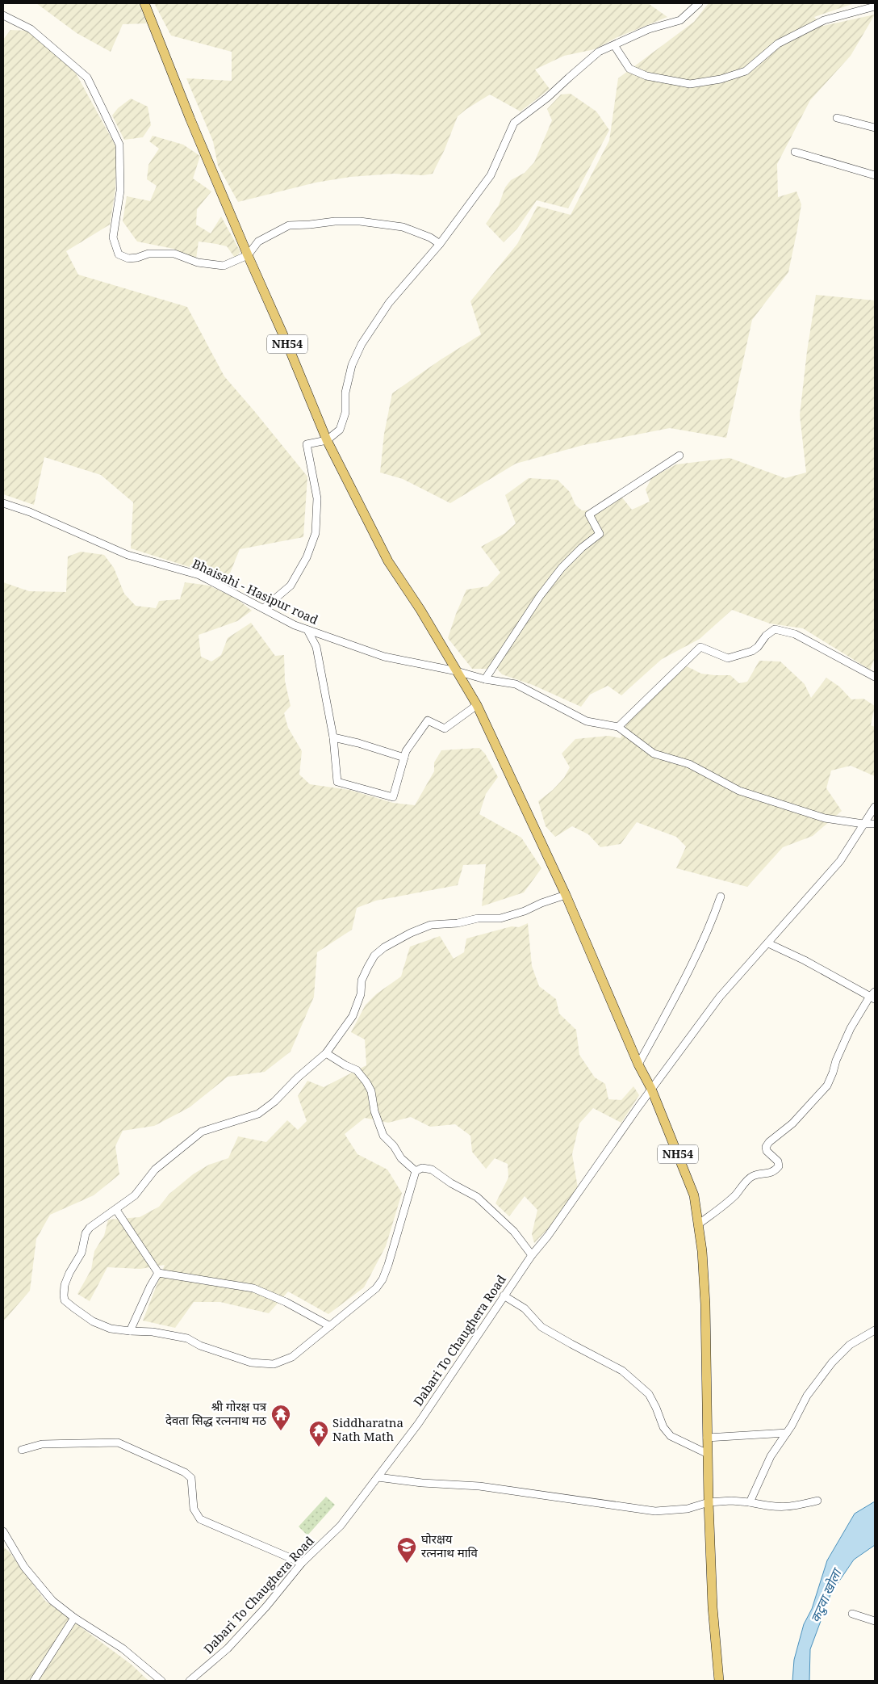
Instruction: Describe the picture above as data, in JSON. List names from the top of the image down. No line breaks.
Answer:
{"streets":{"main road":["NH54"],"street":["Bhaisahi - Hasipur road","Dabari To Chaughera Road"]},"crossings":[["NH54","Bhaisahi - Hasipur road"],["NH54","Dabari To Chaughera Road"]],"water":["कटुवा खोला"],"places":{"temple":["श्री गोरक्ष पत्र देवता सिद्ध रत्ननाथ मठ","Siddharatna Nath Math"],"school or university":["घोरक्षय रत्ननाथ मावि"]}}
